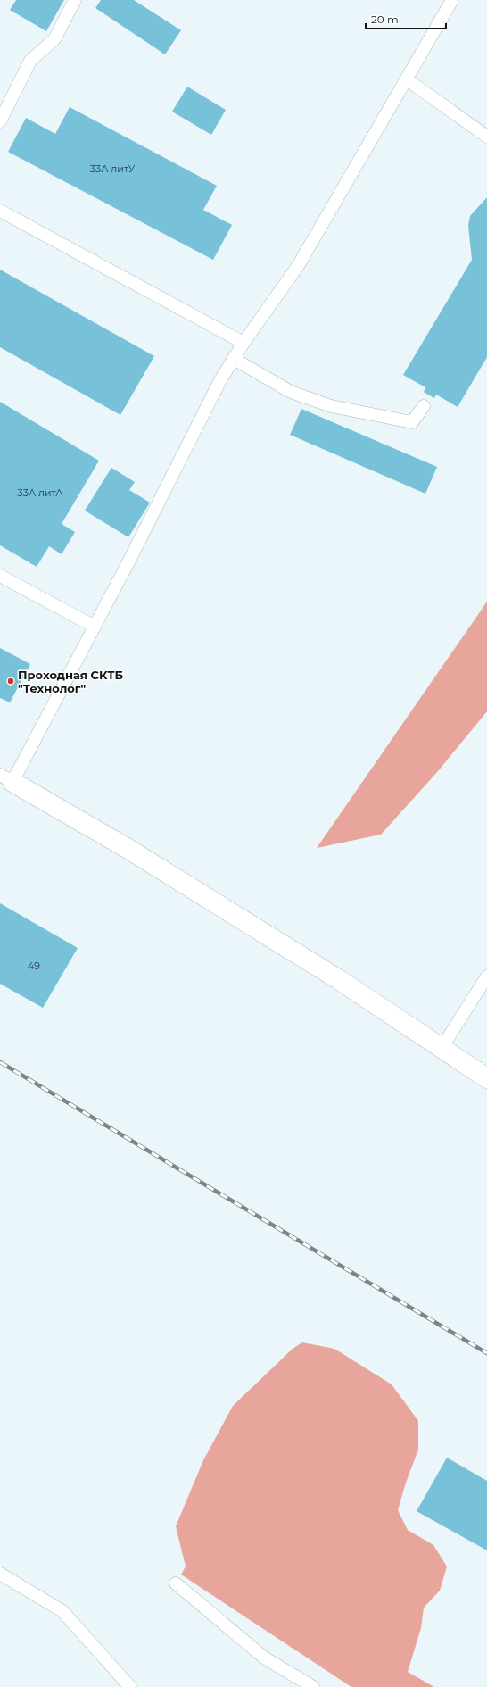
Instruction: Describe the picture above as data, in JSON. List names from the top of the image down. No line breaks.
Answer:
{"places":["Проходная СКТБ \"Технолог\""],"house_numbers":["33А литУ","33А литА","49"],"scale_bar":"20 m"}
